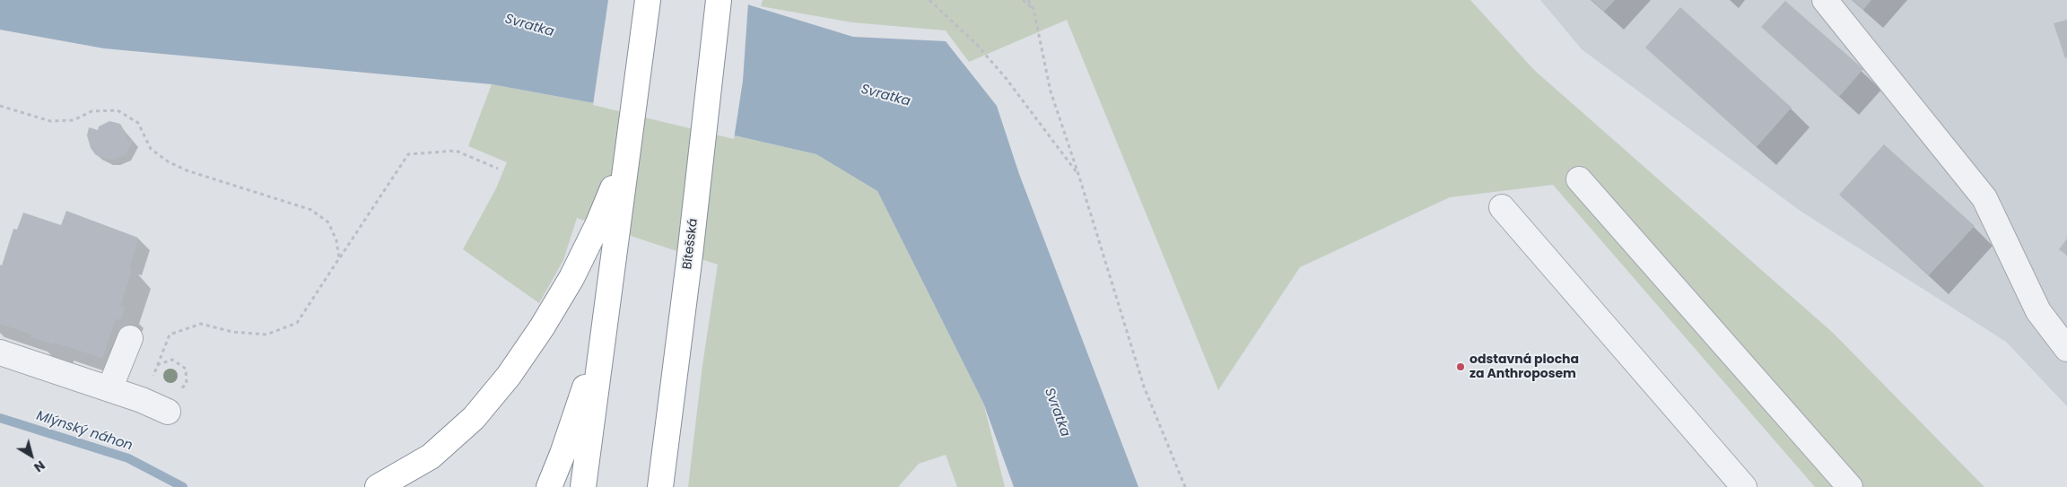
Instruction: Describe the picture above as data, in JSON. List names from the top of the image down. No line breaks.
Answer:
{"streets":{"highway":["Bítešská"]},"water":["Svratka","Mlýnský náhon"],"places":["odstavná plocha za Anthroposem"],"north":"bottom right"}
